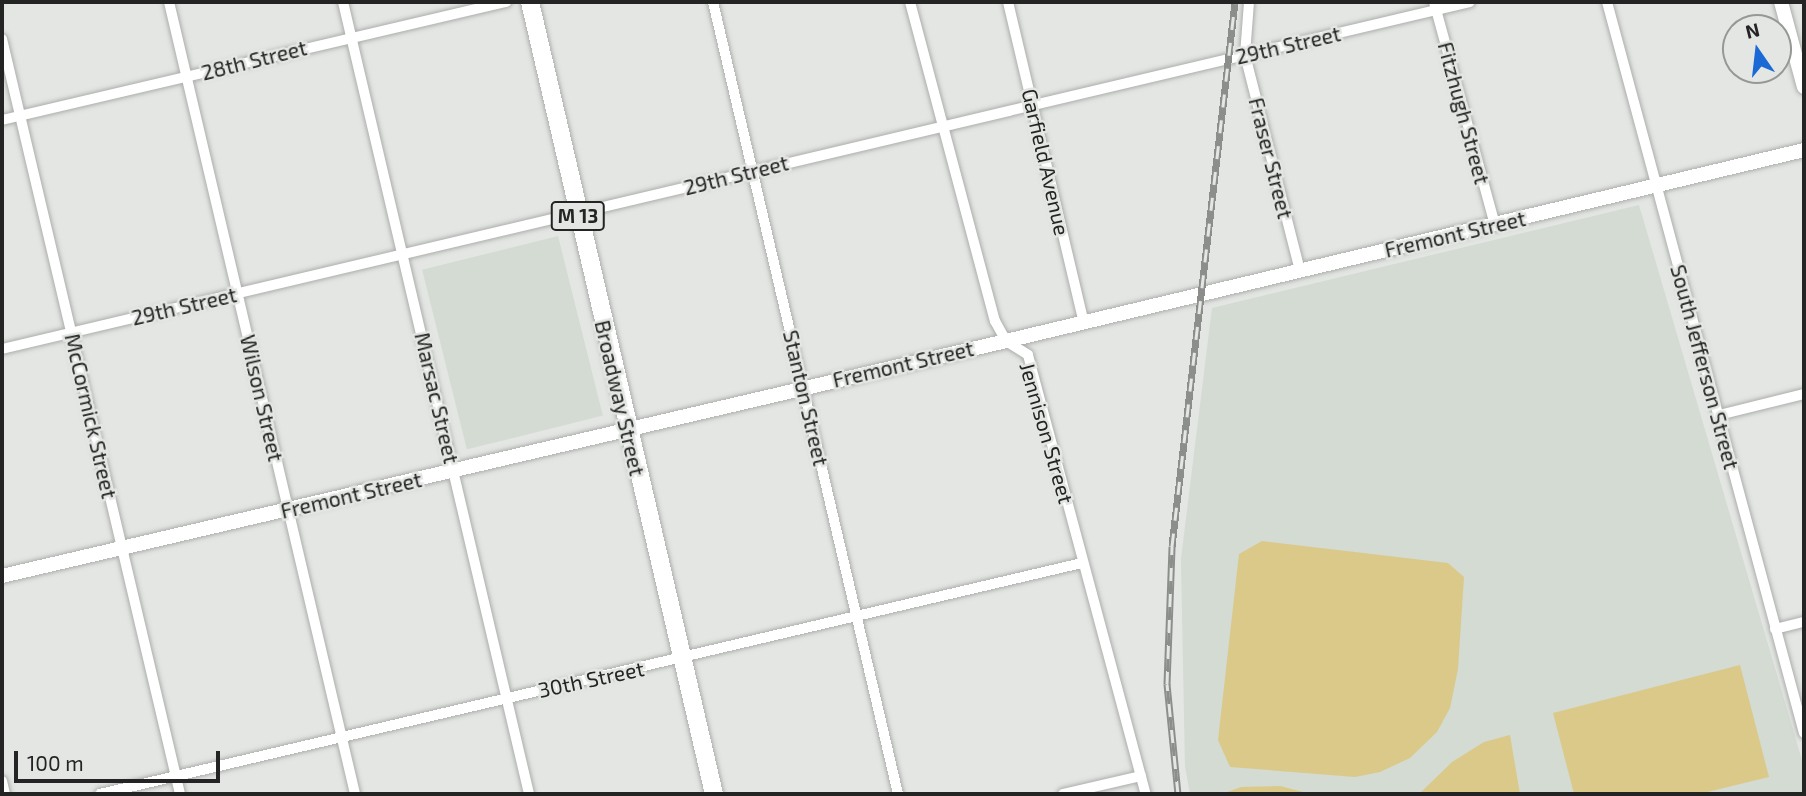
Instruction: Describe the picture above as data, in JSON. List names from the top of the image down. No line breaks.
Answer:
{"streets":{"main road":["M 13","Broadway Street"],"street":["29th Street","28th Street","Fitzhugh Street","Fraser Street","Garfield Avenue","Fremont Street","South Jefferson Street","Wilson Street","Marsac Street","Stanton Street","McCormick Street","Jennison Street","30th Street"]},"crossings":[["29th Street","Fitzhugh Street"],["29th Street","Fraser Street"],["29th Street","Garfield Avenue"],["29th Street","Wilson Street"],["29th Street","Marsac Street"],["29th Street","Broadway Street"],["29th Street","Stanton Street"],["29th Street","McCormick Street"],["29th Street","Jennison Street"],["28th Street","Wilson Street"],["28th Street","Marsac Street"],["28th Street","McCormick Street"],["Fitzhugh Street","Fremont Street"],["Fraser Street","Fremont Street"],["Garfield Avenue","Fremont Street"],["Fremont Street","South Jefferson Street"],["Fremont Street","Wilson Street"],["Fremont Street","Marsac Street"],["Fremont Street","Broadway Street"],["Fremont Street","Stanton Street"],["Fremont Street","McCormick Street"],["Fremont Street","Jennison Street"],["Wilson Street","30th Street"],["Marsac Street","30th Street"],["Broadway Street","30th Street"],["Stanton Street","30th Street"],["McCormick Street","30th Street"],["Jennison Street","30th Street"]],"scale_bar":"100 m","north":"top"}
